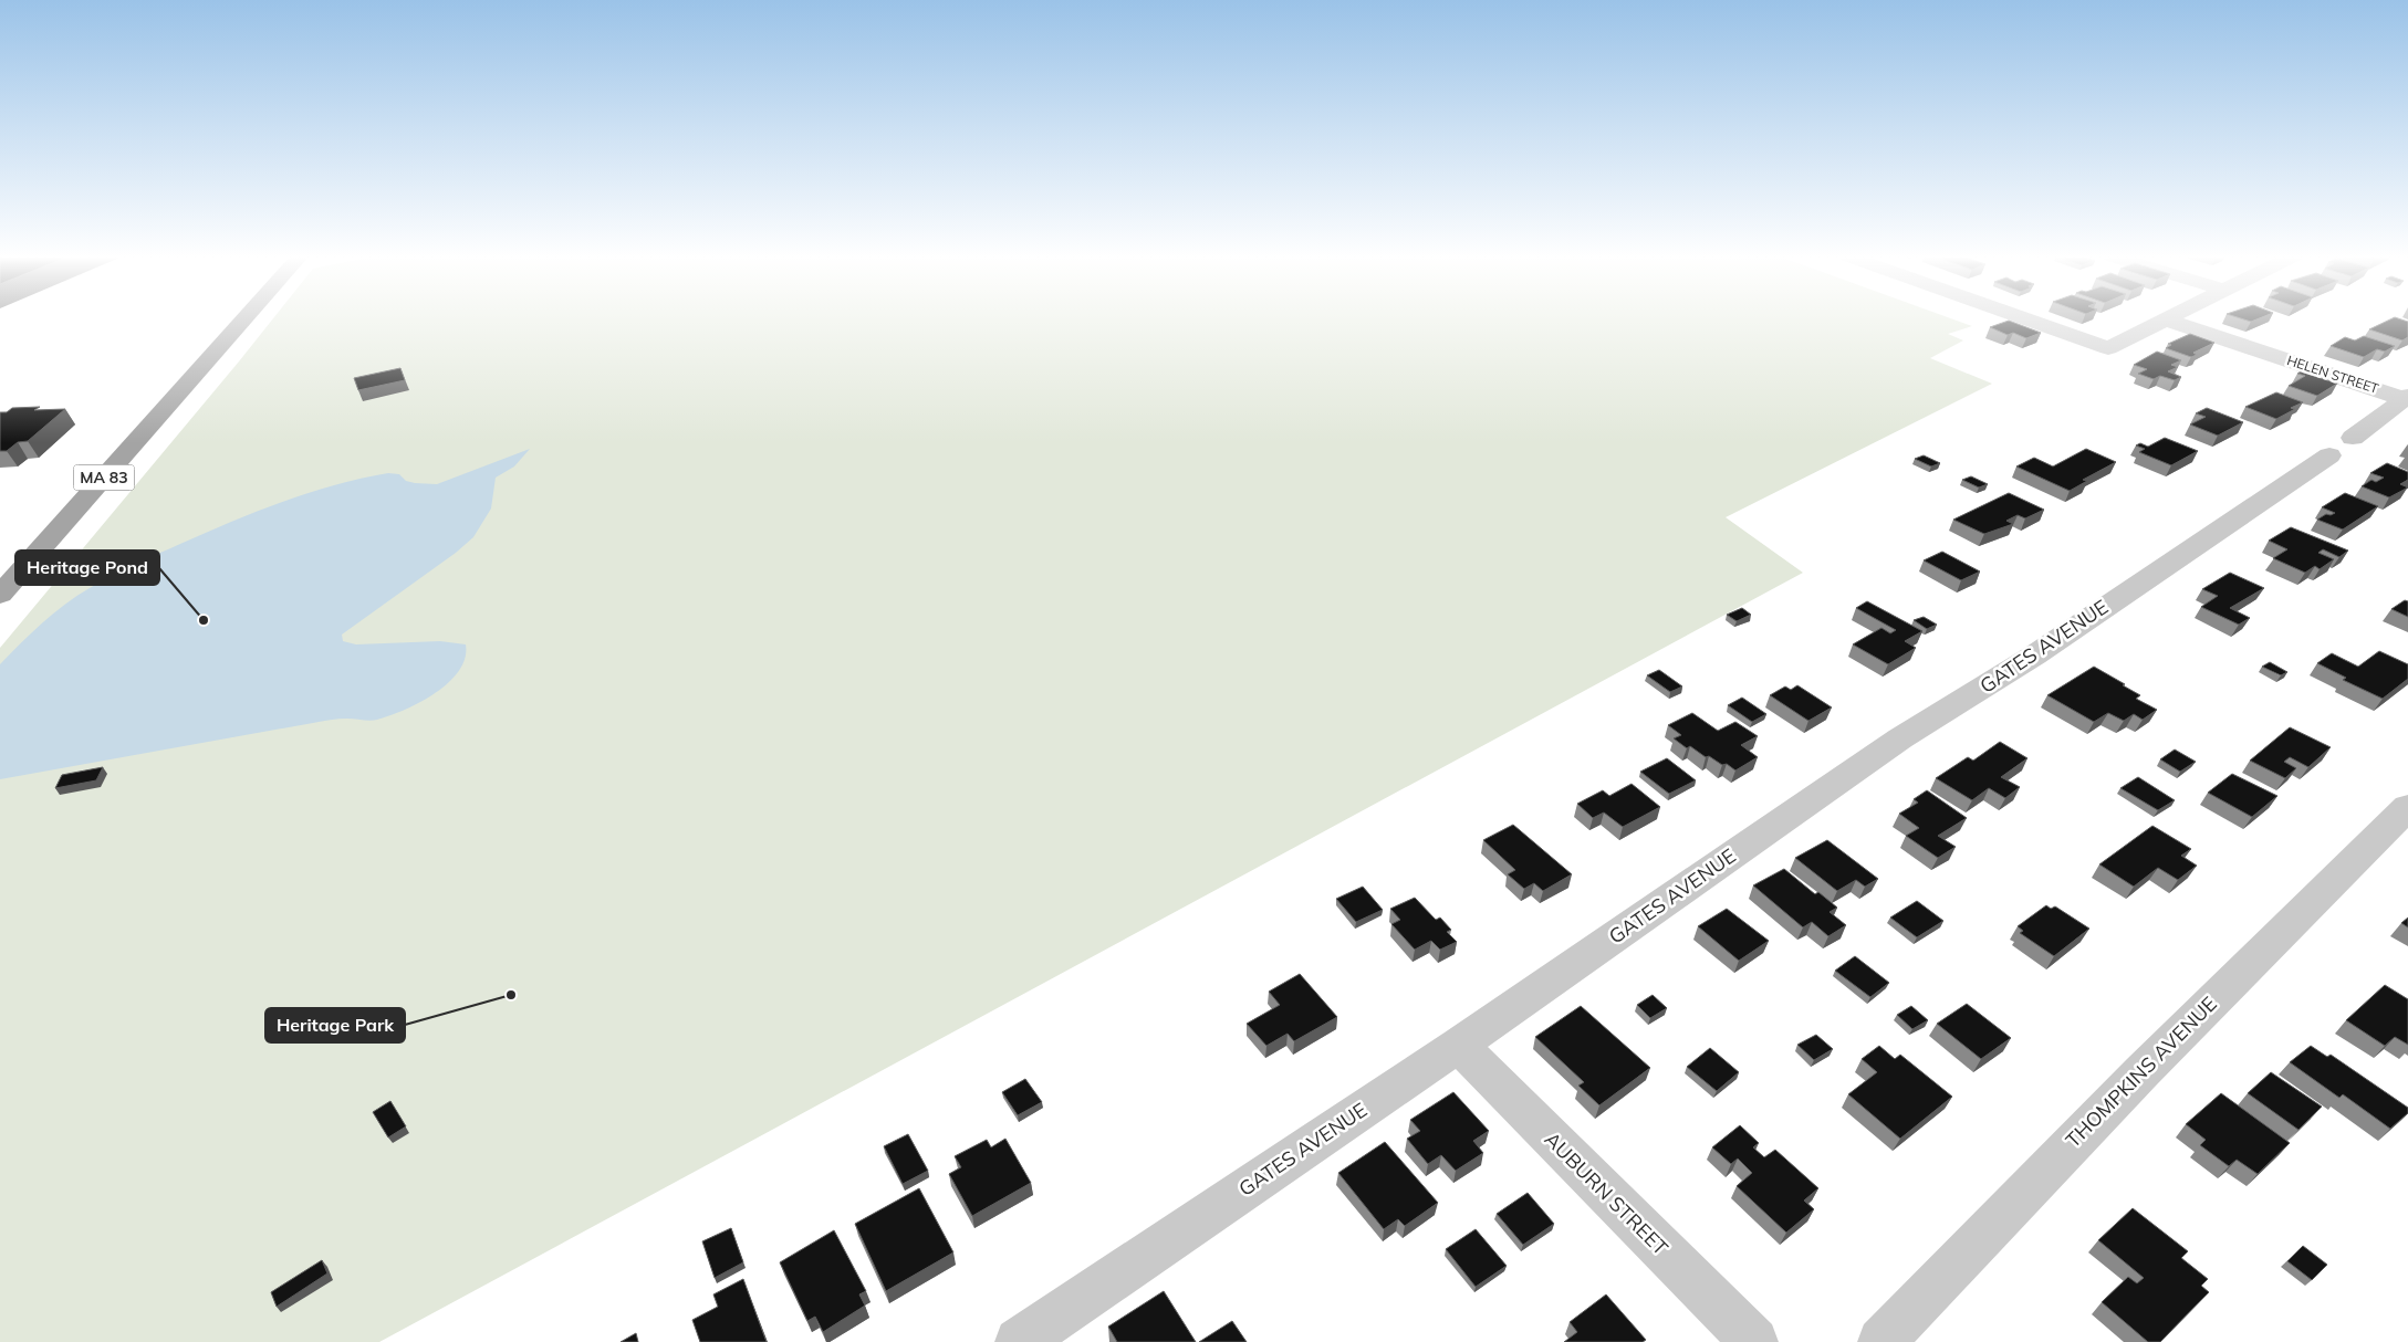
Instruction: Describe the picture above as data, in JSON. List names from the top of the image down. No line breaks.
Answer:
{"streets":{"main road":["MA 83"],"street":["HELEN STREET","GATES AVENUE","THOMPKINS AVENUE","AUBURN STREET"]},"crossings":[["HELEN STREET","GATES AVENUE"],["GATES AVENUE","AUBURN STREET"]],"places":["Heritage Pond","Heritage Park"]}
